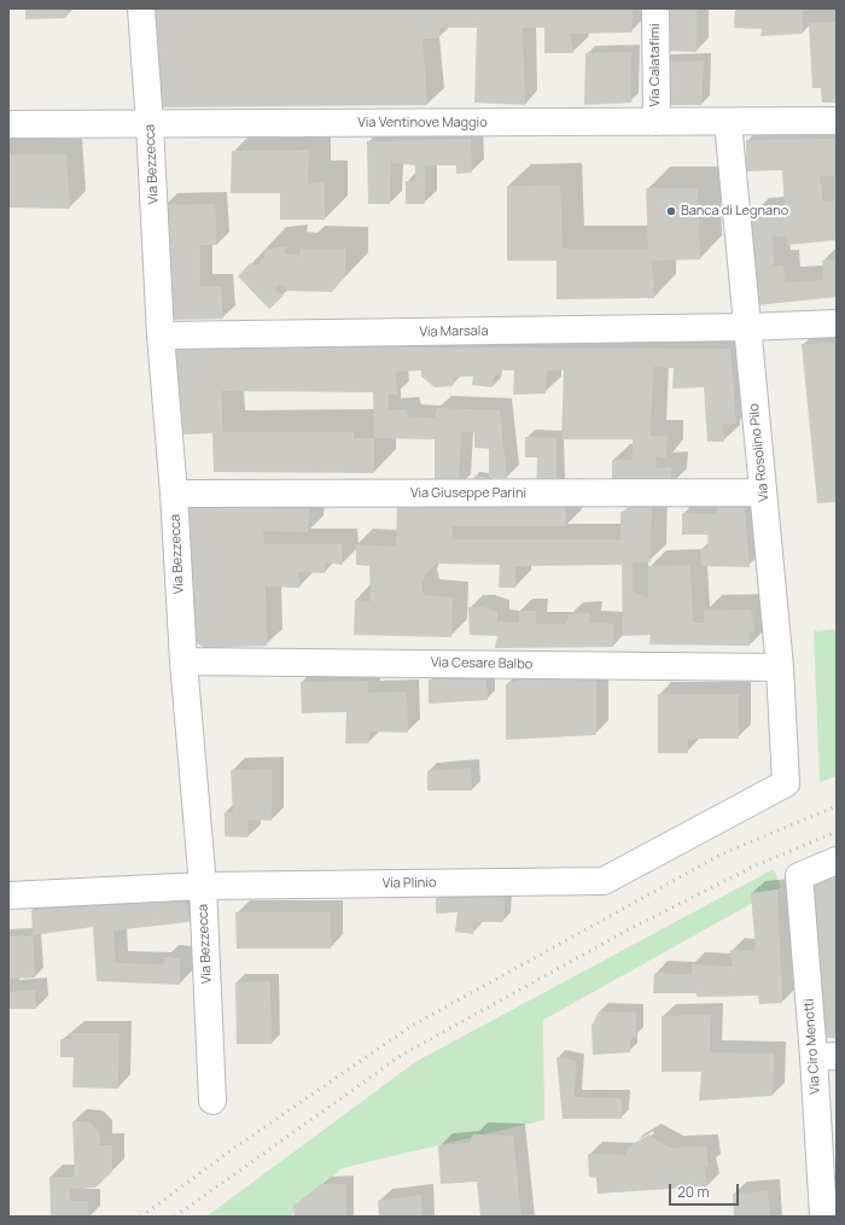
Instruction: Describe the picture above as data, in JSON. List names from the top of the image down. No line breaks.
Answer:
{"streets":{"street":["Via Calatafimi","Via Ventinove Maggio","Via Bezzecca","Via Marsala","Via Rosolino Pilo","Via Giuseppe Parini","Via Cesare Balbo","Via Plinio","Via Ciro Menotti"]},"crossings":[["Via Calatafimi","Via Ventinove Maggio"],["Via Ventinove Maggio","Via Bezzecca"],["Via Ventinove Maggio","Via Rosolino Pilo"],["Via Bezzecca","Via Marsala"],["Via Bezzecca","Via Giuseppe Parini"],["Via Bezzecca","Via Cesare Balbo"],["Via Bezzecca","Via Plinio"],["Via Marsala","Via Rosolino Pilo"],["Via Rosolino Pilo","Via Giuseppe Parini"],["Via Rosolino Pilo","Via Cesare Balbo"],["Via Rosolino Pilo","Via Plinio"]],"places":["Banca di Legnano"],"scale_bar":"20 m"}
